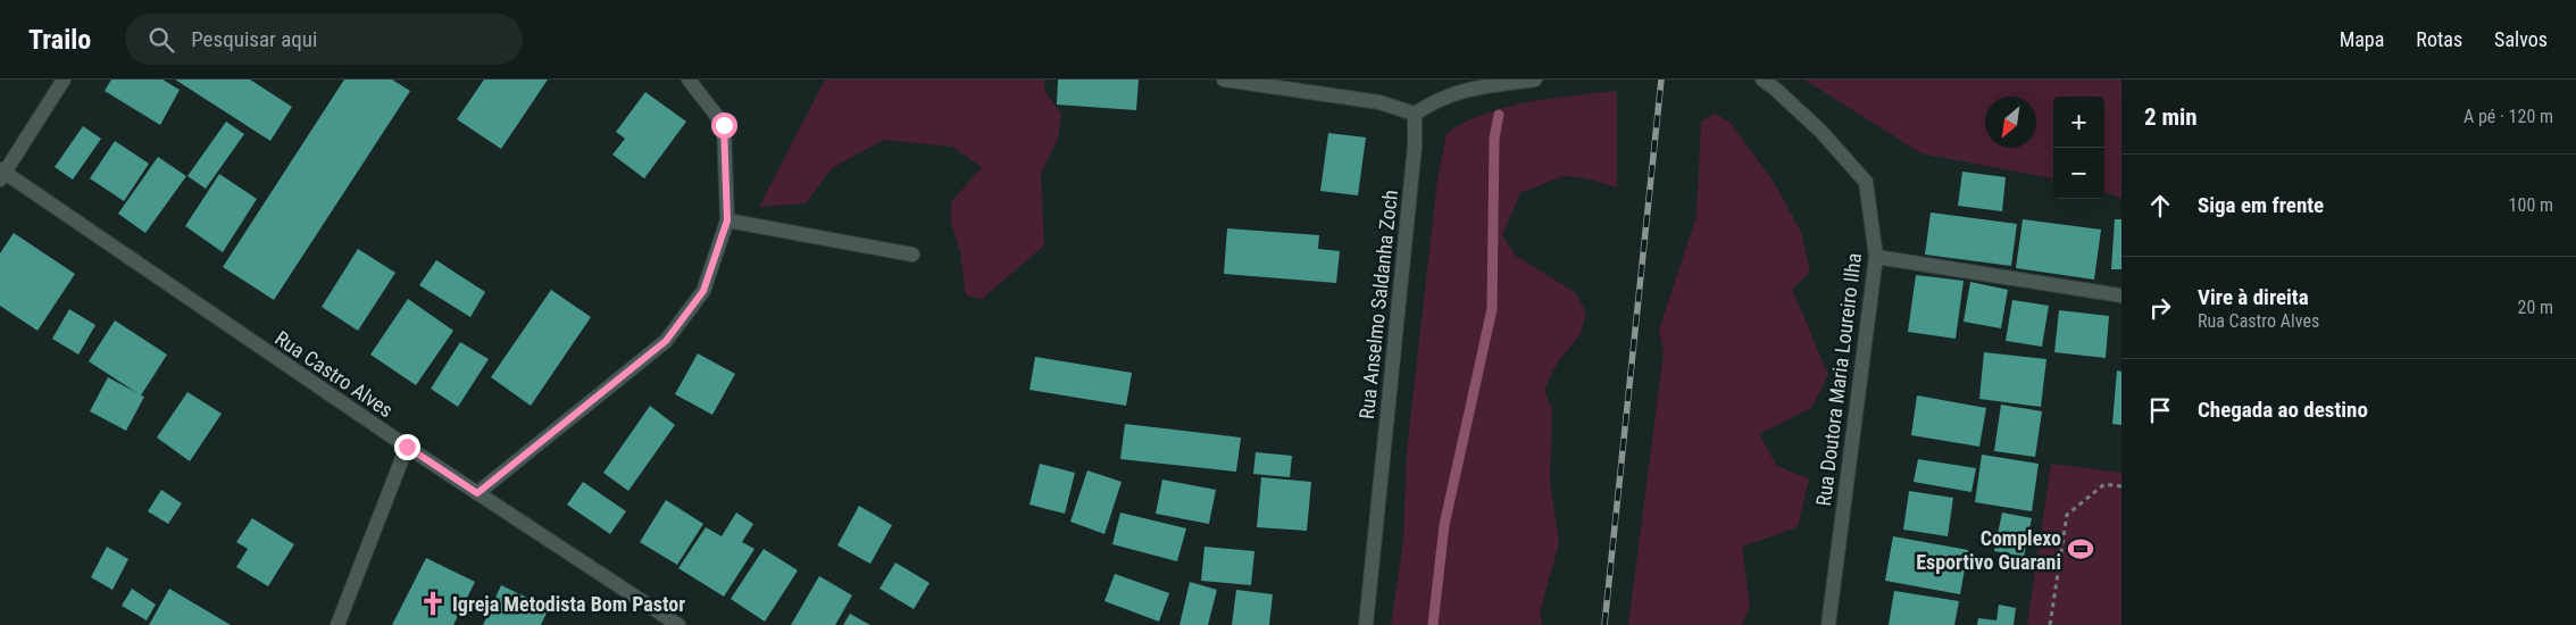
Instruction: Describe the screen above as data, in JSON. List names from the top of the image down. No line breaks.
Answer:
{"streets":{"street":["Rua Anselmo Saldanha Zoch","Rua Castro Alves","Rua Doutora Maria Loureiro Ilha"]},"places":{"sports":["Complexo Esportivo Guarani"],"church":["Igreja Metodista Bom Pastor"]},"north":"bottom left","page":{"header":"Trailo","search":"Pesquisar aqui","nav":["Mapa","Rotas","Salvos"],"heading":["2 min","A pé · 120 m"],"map_buttons":["+","−"],"list":[["Siga em frente","100 m"],["Vire à direita","Rua Castro Alves","20 m"],"Chegada ao destino"]}}
